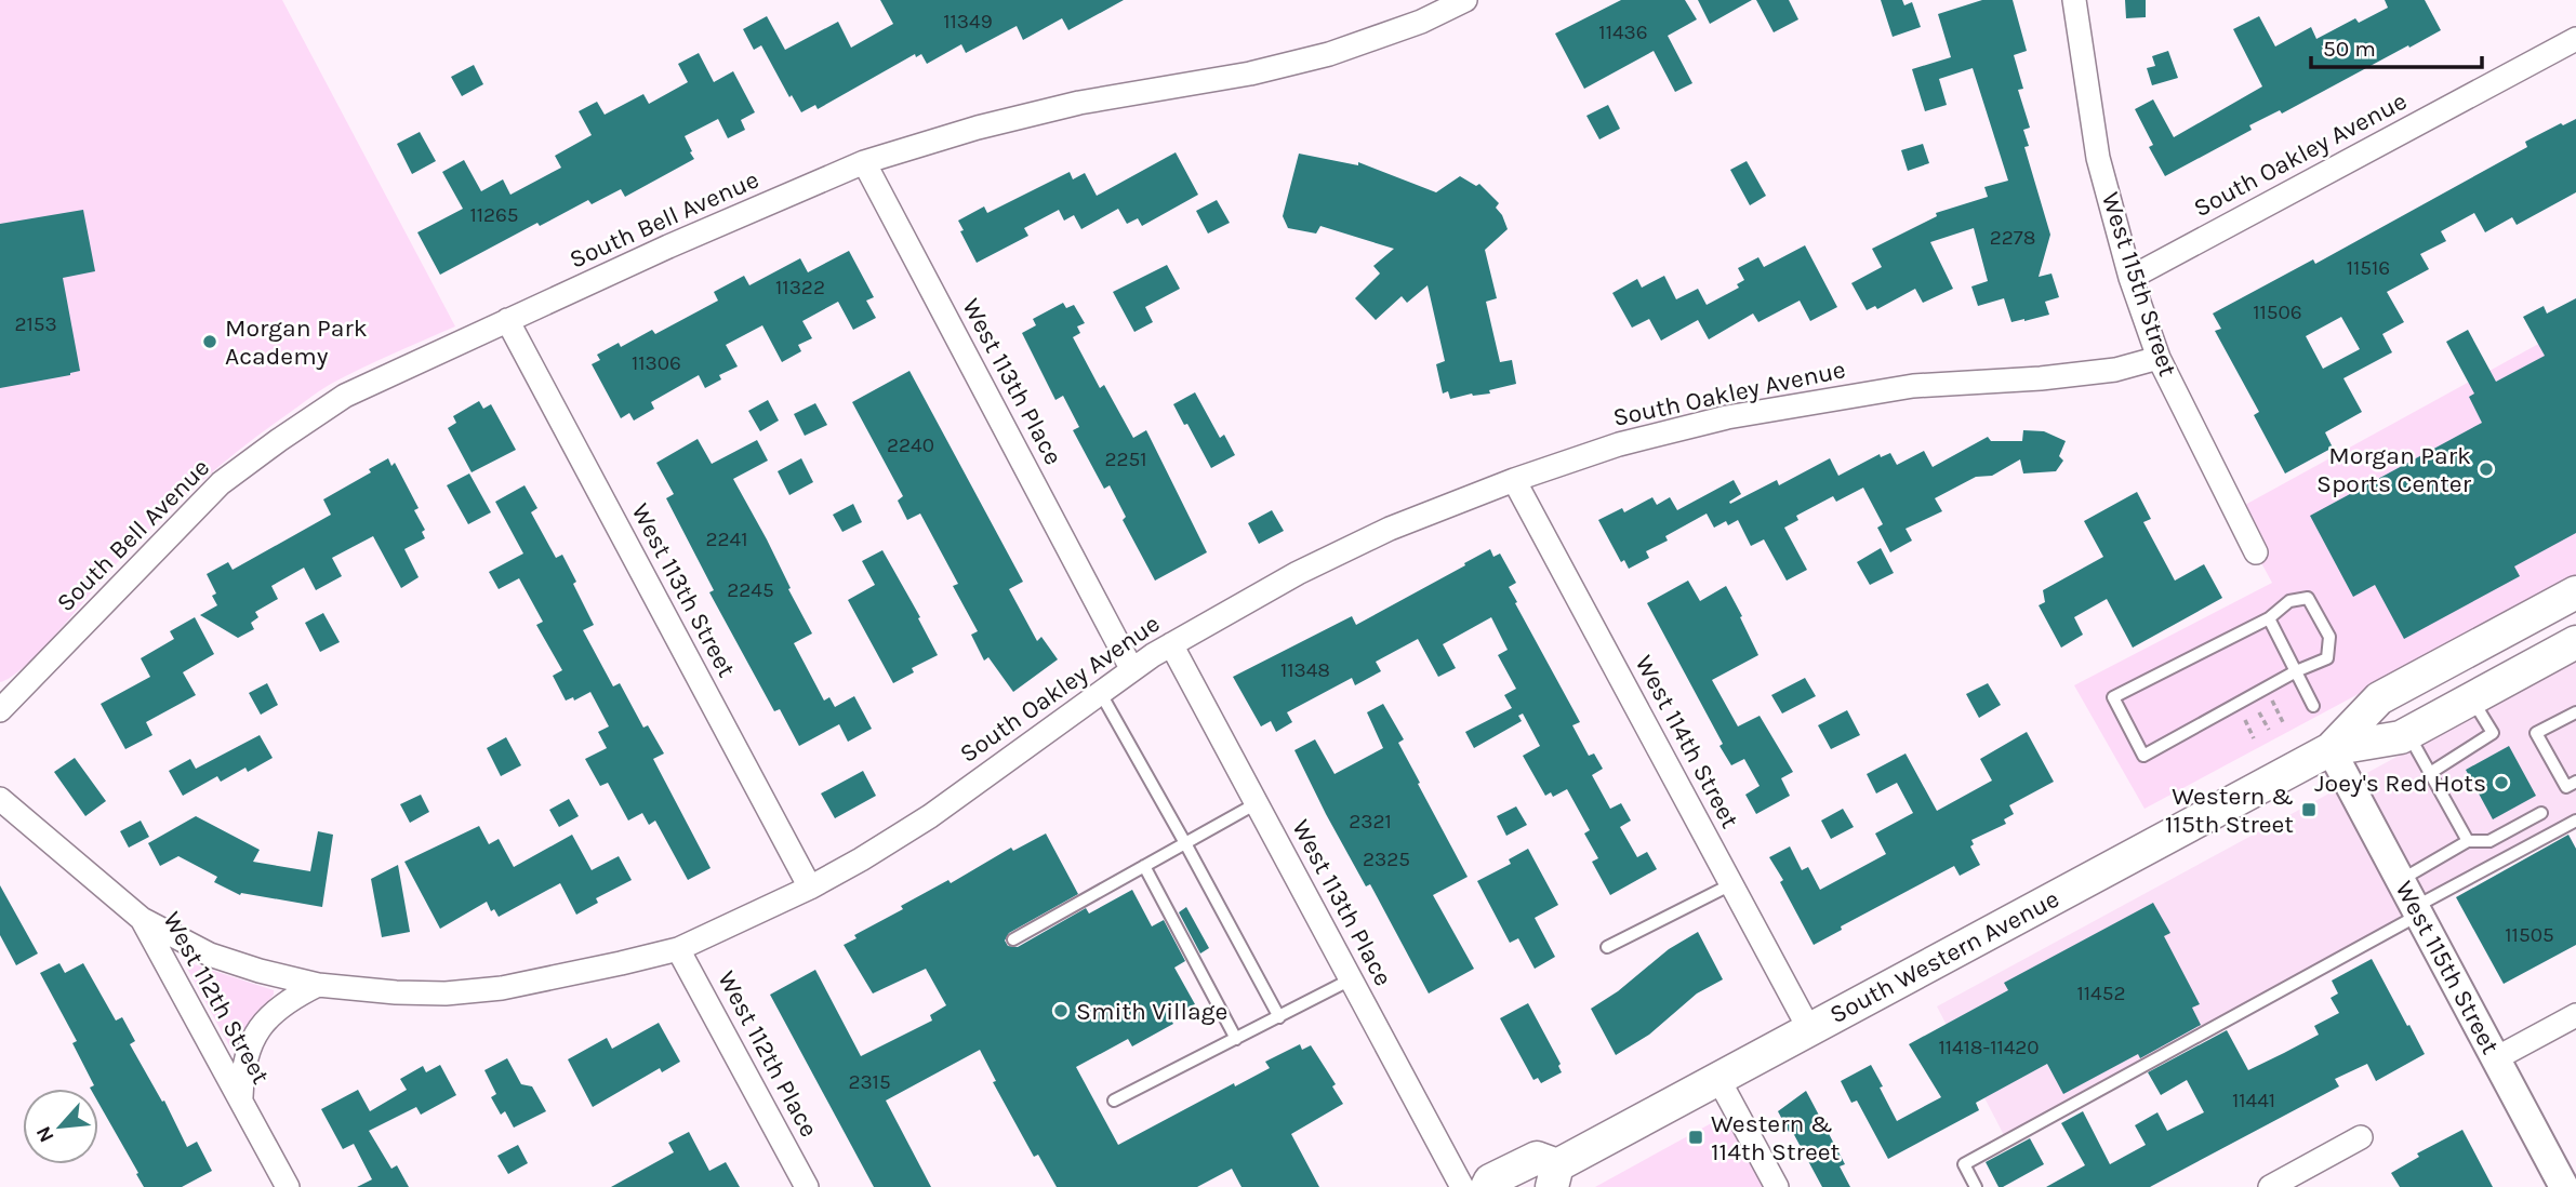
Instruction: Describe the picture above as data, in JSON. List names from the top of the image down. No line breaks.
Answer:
{"streets":{"main road":["South Western Avenue"],"street":["South Oakley Avenue","South Bell Avenue","West 115th Street","West 113th Place","West 113th Street","West 114th Street","West 112th Street","West 112th Place"]},"crossings":[["South Oakley Avenue","West 115th Street"],["South Oakley Avenue","West 113th Place"],["South Oakley Avenue","West 113th Street"],["South Oakley Avenue","West 114th Street"],["South Oakley Avenue","West 112th Street"],["South Oakley Avenue","West 112th Place"],["South Bell Avenue","West 113th Place"],["South Bell Avenue","West 113th Street"],["West 115th Street","South Western Avenue"],["West 114th Street","South Western Avenue"]],"places":{"other":["Morgan Park Academy","Morgan Park Sports Center","Joey's Red Hots","Smith Village"],"transit":["Western & 115th Street","Western & 114th Street"]},"house_numbers":["11349","11436","11265","2278","11516","11322","11506","2153","11306","2240","2251","2241","2245","11348","2321","2325","11505","11452","11418-11420","2315","11441"],"scale_bar":"50 m","north":"bottom left"}
